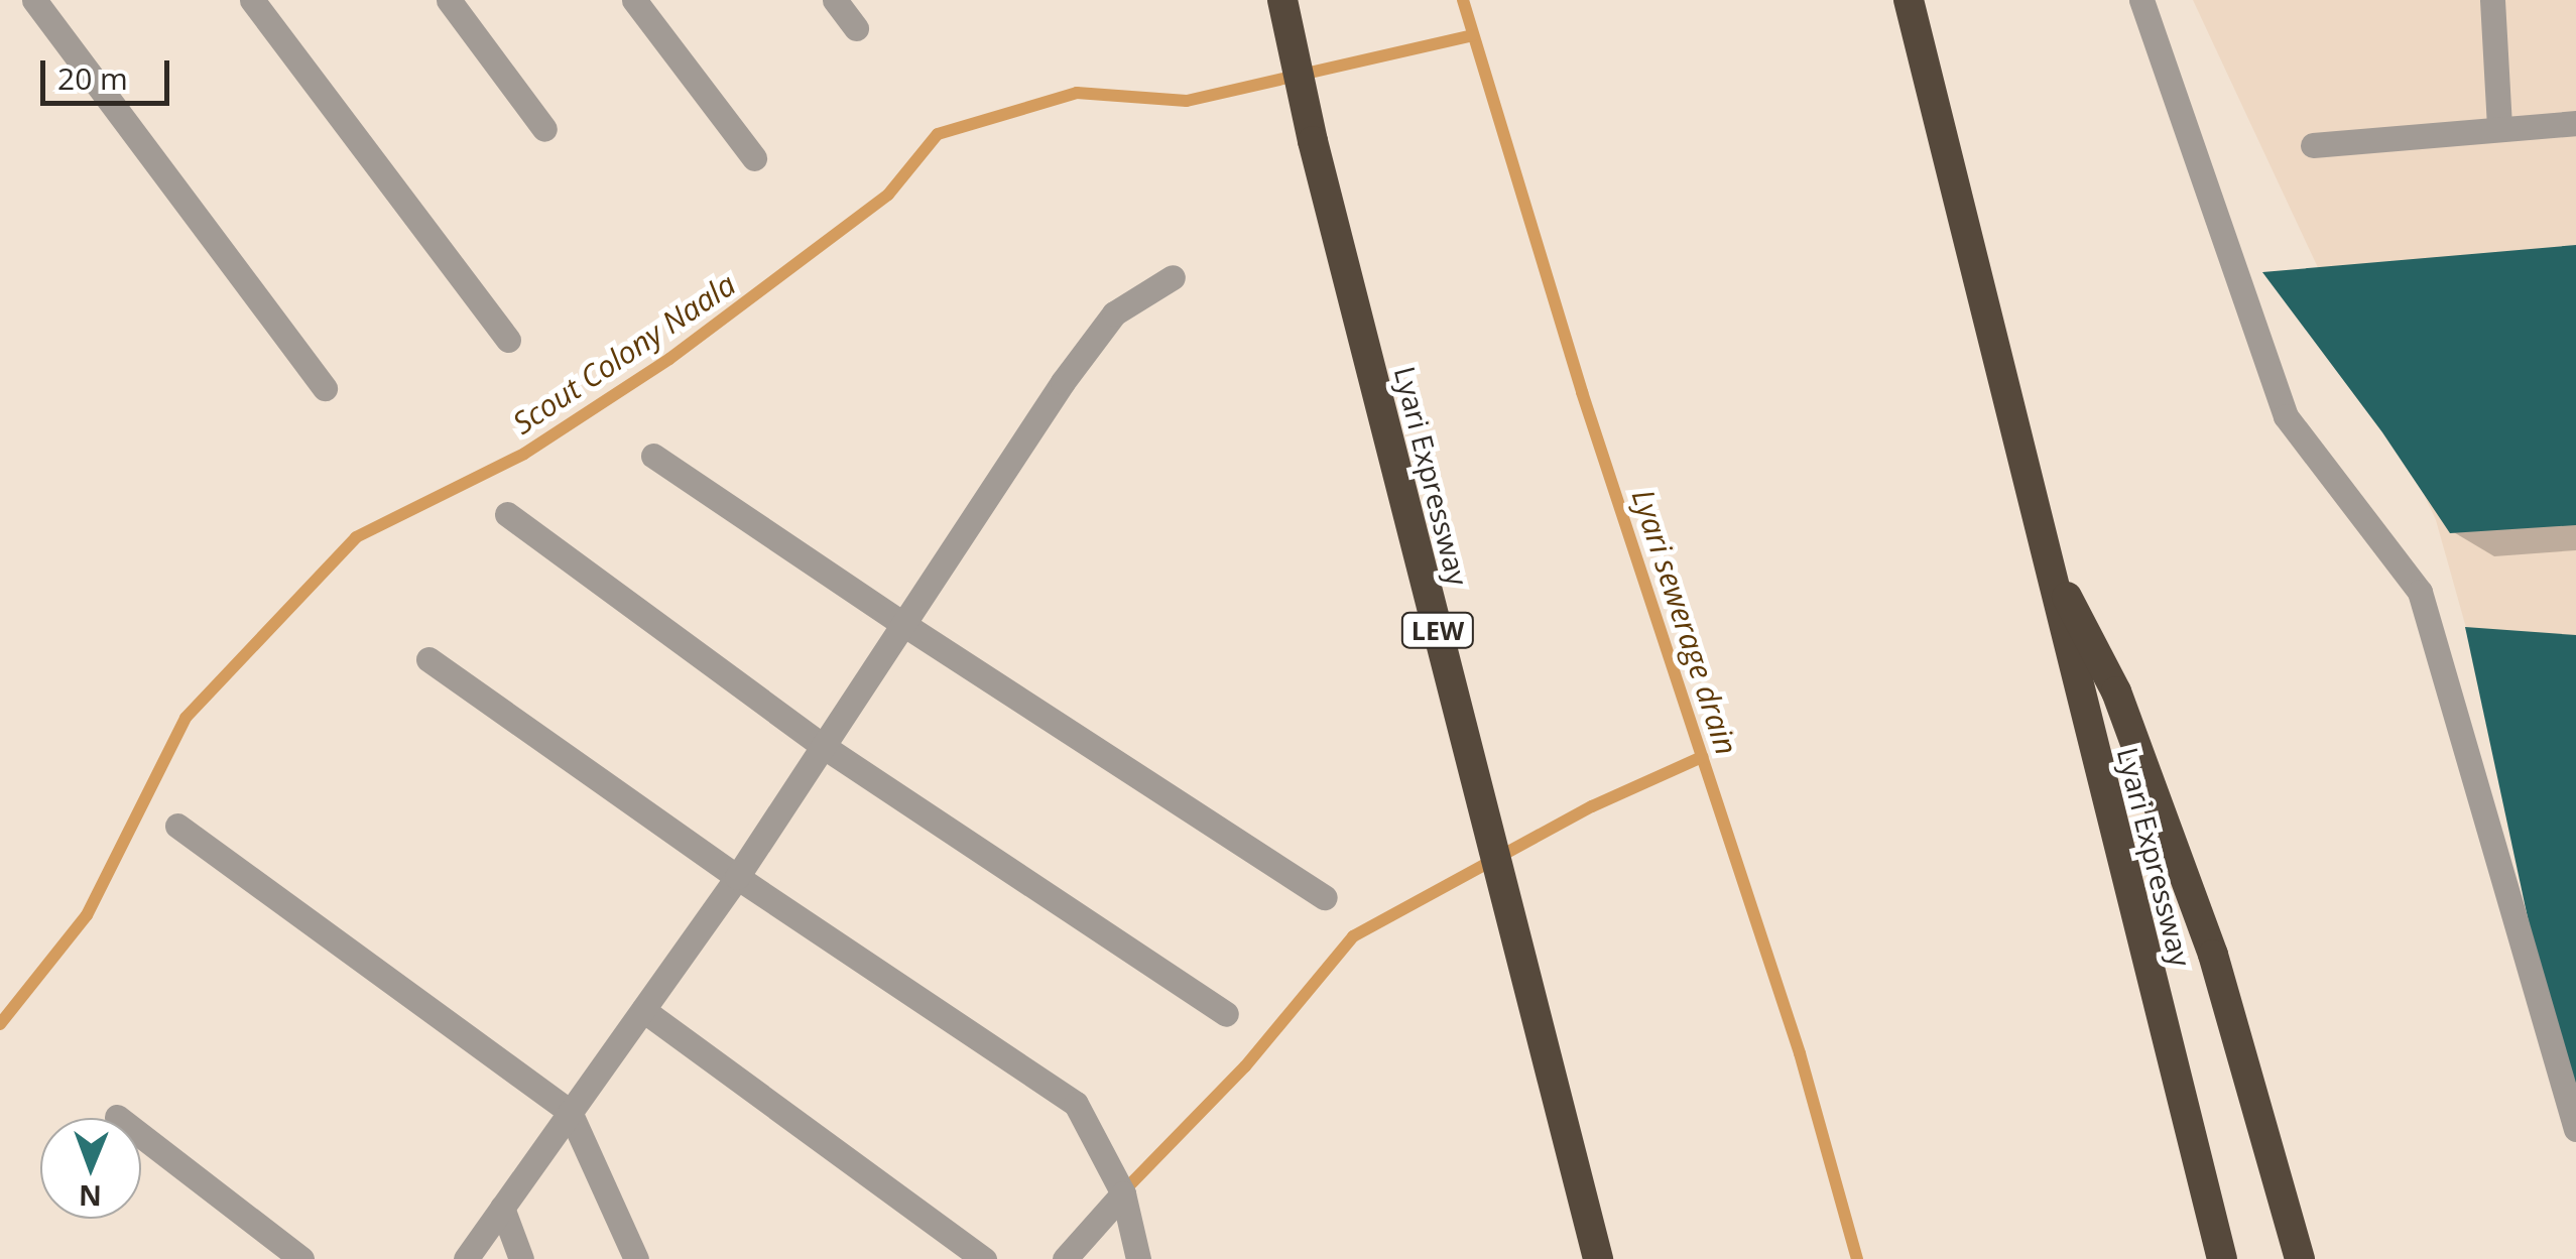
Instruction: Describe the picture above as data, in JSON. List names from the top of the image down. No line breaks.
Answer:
{"streets":{"highway":["Lyari Expressway","LEW"]},"water":["Scout Colony Naala","Lyari sewerage drain"],"scale_bar":"20 m","north":"bottom"}
